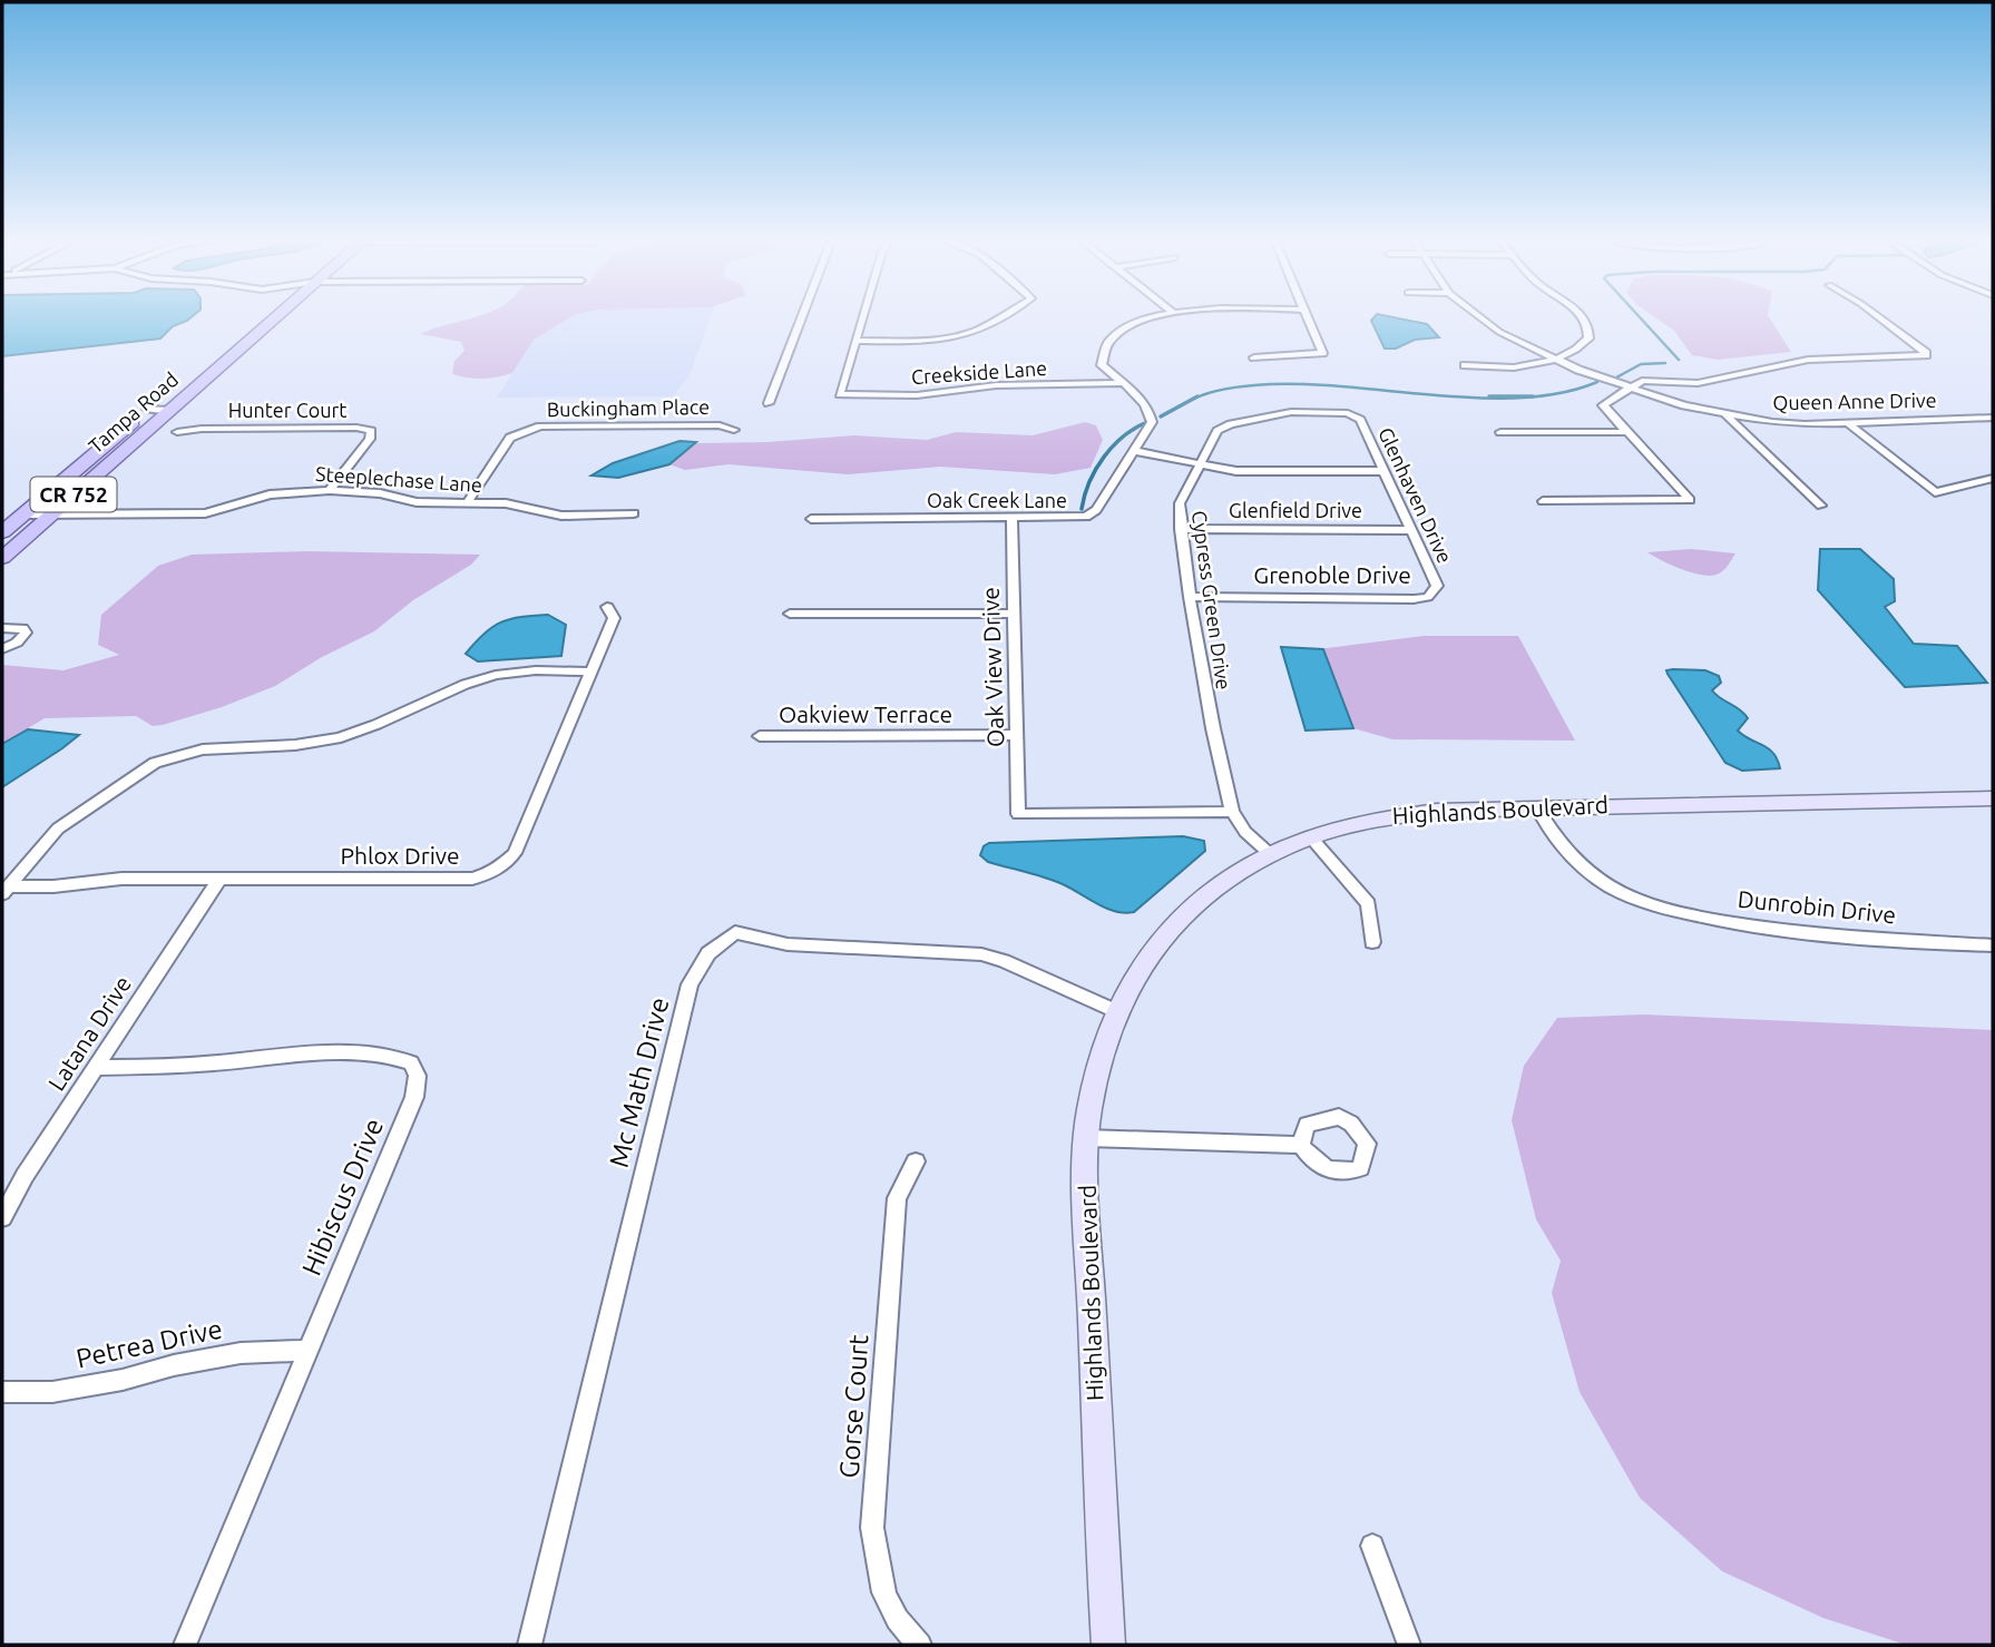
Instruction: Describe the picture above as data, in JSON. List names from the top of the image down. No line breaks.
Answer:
{"streets":{"main road":["Tampa Road","CR 752"],"street":["Creekside Lane","Queen Anne Drive","Buckingham Place","Hunter Court","Steeplechase Lane","Glenhaven Drive","Oak Creek Lane","Glenfield Drive","Grenoble Drive","Cypress Green Drive","Oak View Drive","Oakview Terrace","Highlands Boulevard","Phlox Drive","Dunrobin Drive","Latana Drive","Mc Math Drive","Hibiscus Drive","Petrea Drive","Gorse Court"]},"crossings":[["Creekside Lane","Oak Creek Lane"],["Buckingham Place","Steeplechase Lane"],["Hunter Court","Steeplechase Lane"],["Tampa Road","Steeplechase Lane"],["Glenhaven Drive","Glenfield Drive"],["Glenhaven Drive","Grenoble Drive"],["Glenhaven Drive","Cypress Green Drive"],["Oak Creek Lane","Oak View Drive"],["Glenfield Drive","Cypress Green Drive"],["Grenoble Drive","Cypress Green Drive"],["Cypress Green Drive","Oak View Drive"],["Cypress Green Drive","Highlands Boulevard"],["Oak View Drive","Oakview Terrace"],["Highlands Boulevard","Dunrobin Drive"],["Highlands Boulevard","Mc Math Drive"],["Phlox Drive","Latana Drive"],["Latana Drive","Hibiscus Drive"],["Hibiscus Drive","Petrea Drive"]]}
